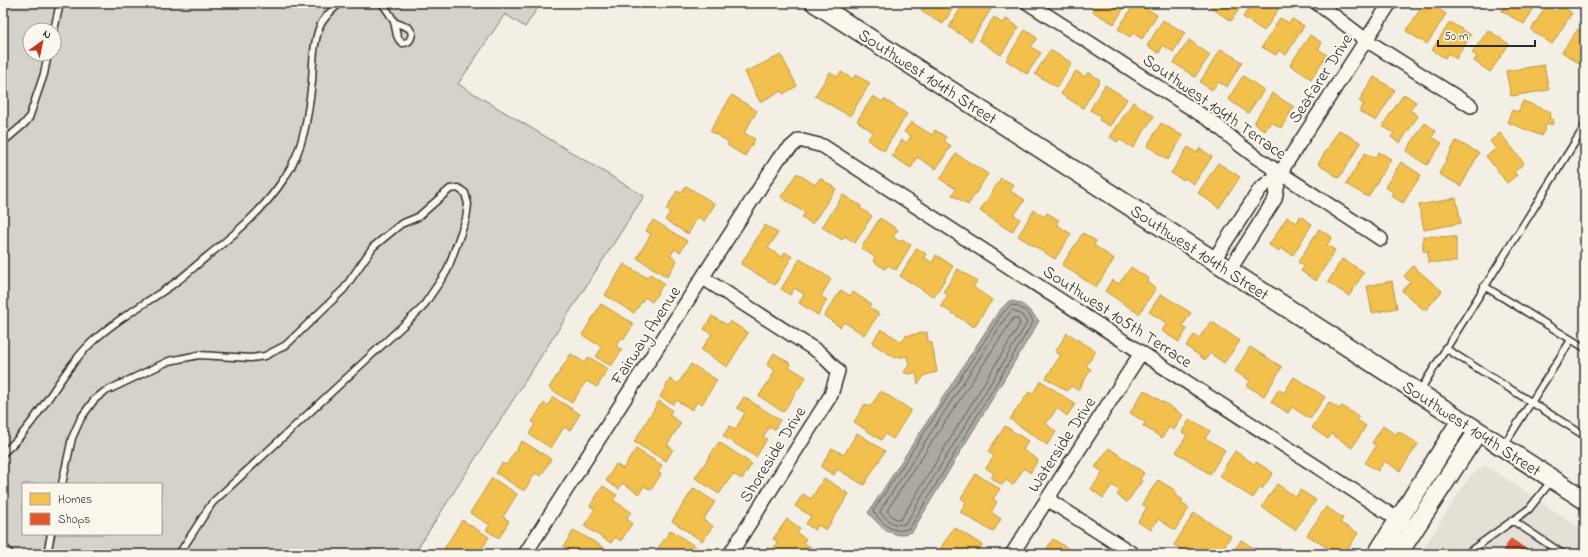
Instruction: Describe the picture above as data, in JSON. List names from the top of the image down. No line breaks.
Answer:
{"streets":{"main road":["Southwest 104th Street"],"street":["Seafarer Drive","Southwest 104th Terrace","Southwest 105th Terrace","Fairway Avenue","Waterside Drive","Shoreside Drive"]},"crossings":[["Southwest 104th Street","Seafarer Drive"],["Seafarer Drive","Southwest 104th Terrace"],["Southwest 105th Terrace","Fairway Avenue"],["Southwest 105th Terrace","Waterside Drive"],["Fairway Avenue","Shoreside Drive"]],"legend":["Homes","Shops"],"scale_bar":"50 m","north":"top right"}
